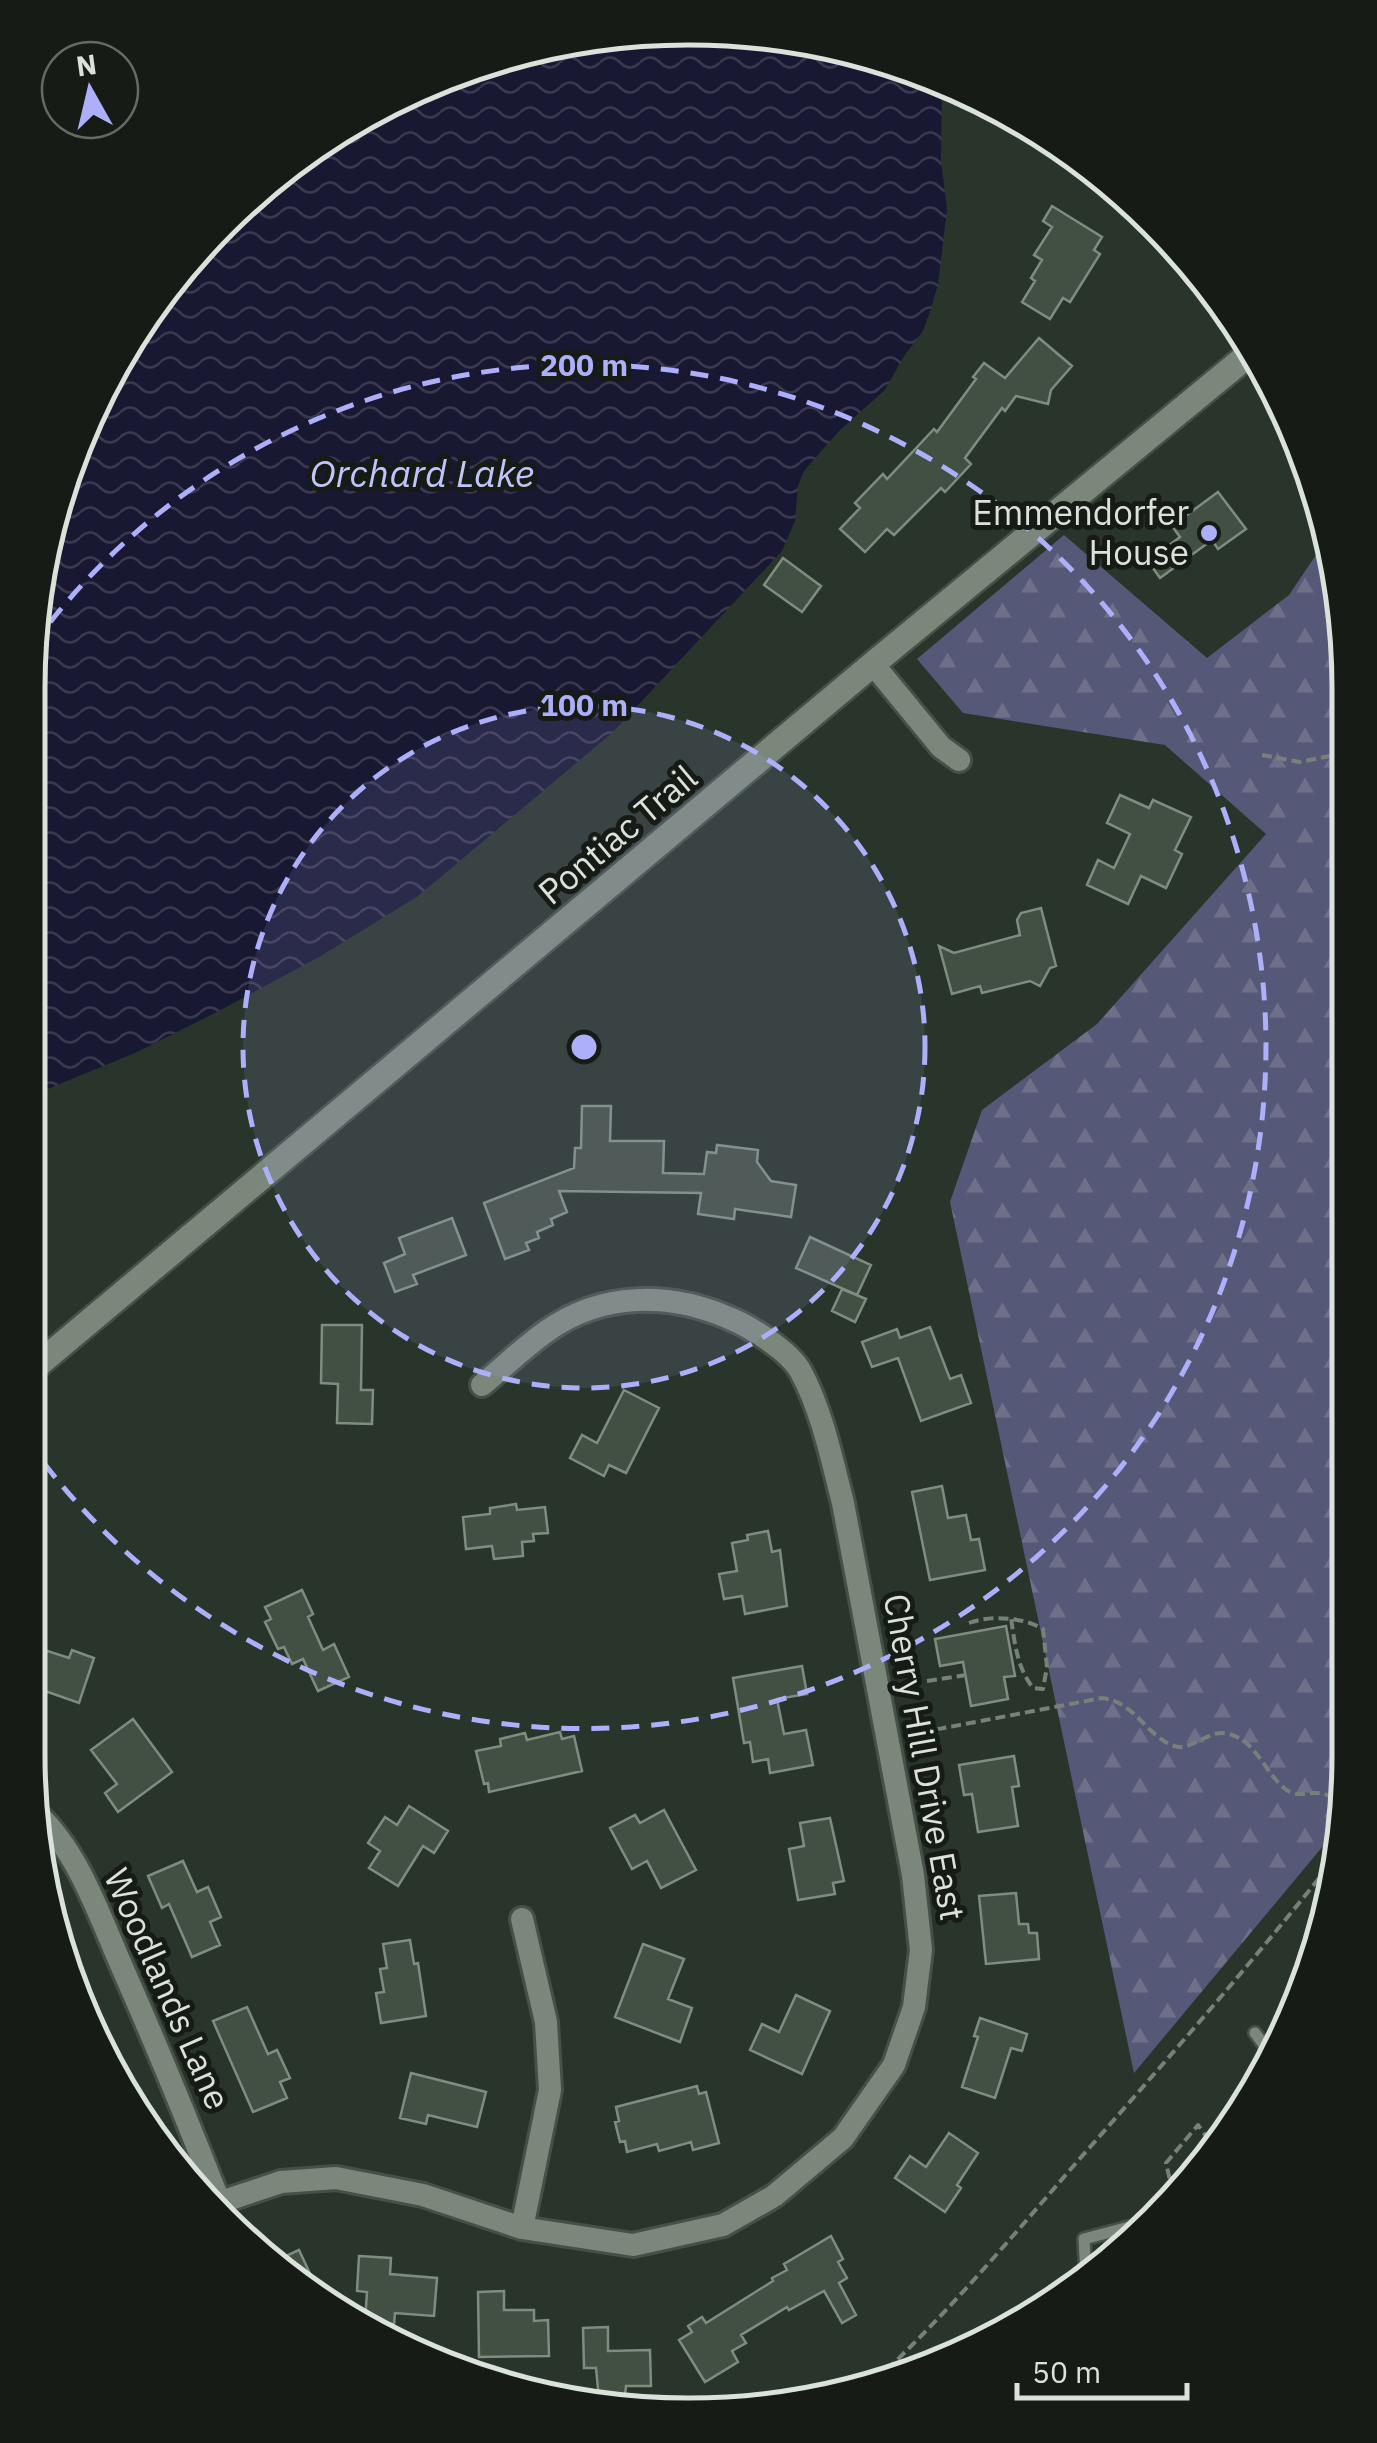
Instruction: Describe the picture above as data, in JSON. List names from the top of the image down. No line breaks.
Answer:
{"streets":{"main road":["Pontiac Trail"],"street":["Cherry Hill Drive East","Woodlands Lane"]},"water":["Orchard Lake"],"places":["Emmendorfer House"],"scale_bar":"50 m","north":"top","rings":["200 m","100 m"]}
